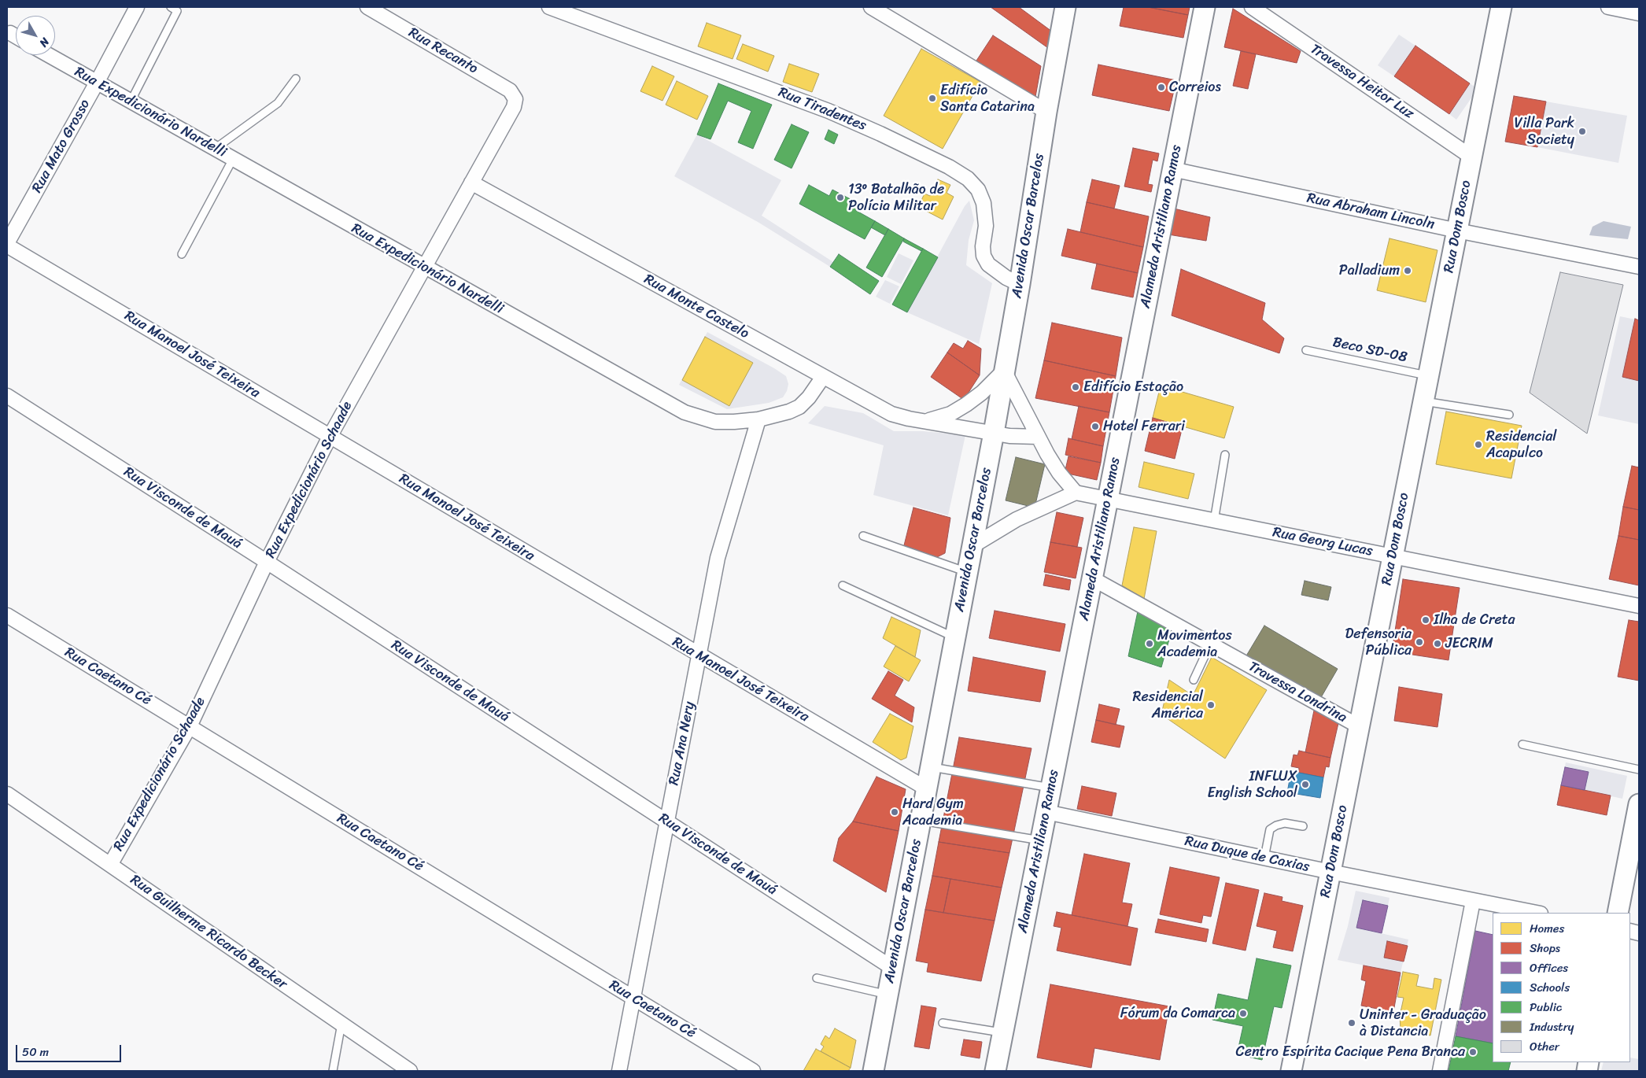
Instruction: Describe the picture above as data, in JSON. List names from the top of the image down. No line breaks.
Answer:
{"streets":{"main road":["Avenida Oscar Barcelos","Alameda Aristiliano Ramos","Rua Dom Bosco"],"street":["Rua Recanto","Travessa Heitor Luz","Rua Tiradentes","Rua Expedicionário Nardelli","Rua Mato Grosso","Rua Abraham Lincoln","Rua Monte Castelo","Rua Manoel José Teixeira","Rua Expedicionário Schaade","Rua Visconde de Mauá","Rua Georg Lucas","Rua Caetano Cé","Travessa Londrina","Rua Ana Nery","Rua Duque de Caxias","Rua Guilherme Ricardo Becker"],"lane":["Beco SD-08"]},"crossings":[["Rua Recanto","Rua Expedicionário Schaade"],["Travessa Heitor Luz","Rua Dom Bosco"],["Rua Tiradentes","Avenida Oscar Barcelos"],["Rua Expedicionário Nardelli","Rua Mato Grosso"],["Rua Expedicionário Nardelli","Rua Monte Castelo"],["Rua Expedicionário Nardelli","Rua Expedicionário Schaade"],["Rua Expedicionário Nardelli","Rua Ana Nery"],["Rua Mato Grosso","Rua Manoel José Teixeira"],["Rua Abraham Lincoln","Alameda Aristiliano Ramos"],["Rua Abraham Lincoln","Rua Dom Bosco"],["Avenida Oscar Barcelos","Rua Monte Castelo"],["Avenida Oscar Barcelos","Rua Manoel José Teixeira"],["Avenida Oscar Barcelos","Rua Visconde de Mauá"],["Alameda Aristiliano Ramos","Rua Georg Lucas"],["Alameda Aristiliano Ramos","Travessa Londrina"],["Alameda Aristiliano Ramos","Rua Duque de Caxias"],["Rua Dom Bosco","Beco SD-08"],["Rua Dom Bosco","Rua Georg Lucas"],["Rua Dom Bosco","Travessa Londrina"],["Rua Dom Bosco","Rua Duque de Caxias"],["Rua Monte Castelo","Rua Expedicionário Schaade"],["Rua Manoel José Teixeira","Rua Expedicionário Schaade"],["Rua Manoel José Teixeira","Rua Ana Nery"],["Rua Expedicionário Schaade","Rua Visconde de Mauá"],["Rua Expedicionário Schaade","Rua Caetano Cé"],["Rua Expedicionário Schaade","Rua Guilherme Ricardo Becker"],["Rua Visconde de Mauá","Rua Ana Nery"],["Rua Caetano Cé","Rua Ana Nery"]],"places":["Correios","Edifício Santa Catarina","Villa Park Society","13º Batalhão de Polícia Militar","Palladium","Edifício Estação","Hotel Ferrari","Residencial Acapulco","Ilha de Creta","Defensoria Pública","Movimentos Academia","JECRIM","Residencial América","INFLUX English School","Hard Gym Academia","Fórum da Comarca","Uninter - Graduação à Distancia","Centro Espírita Cacique Pena Branca"],"legend":["Homes","Shops","Offices","Schools","Public","Industry","Other"],"scale_bar":"50 m","north":"bottom right"}
